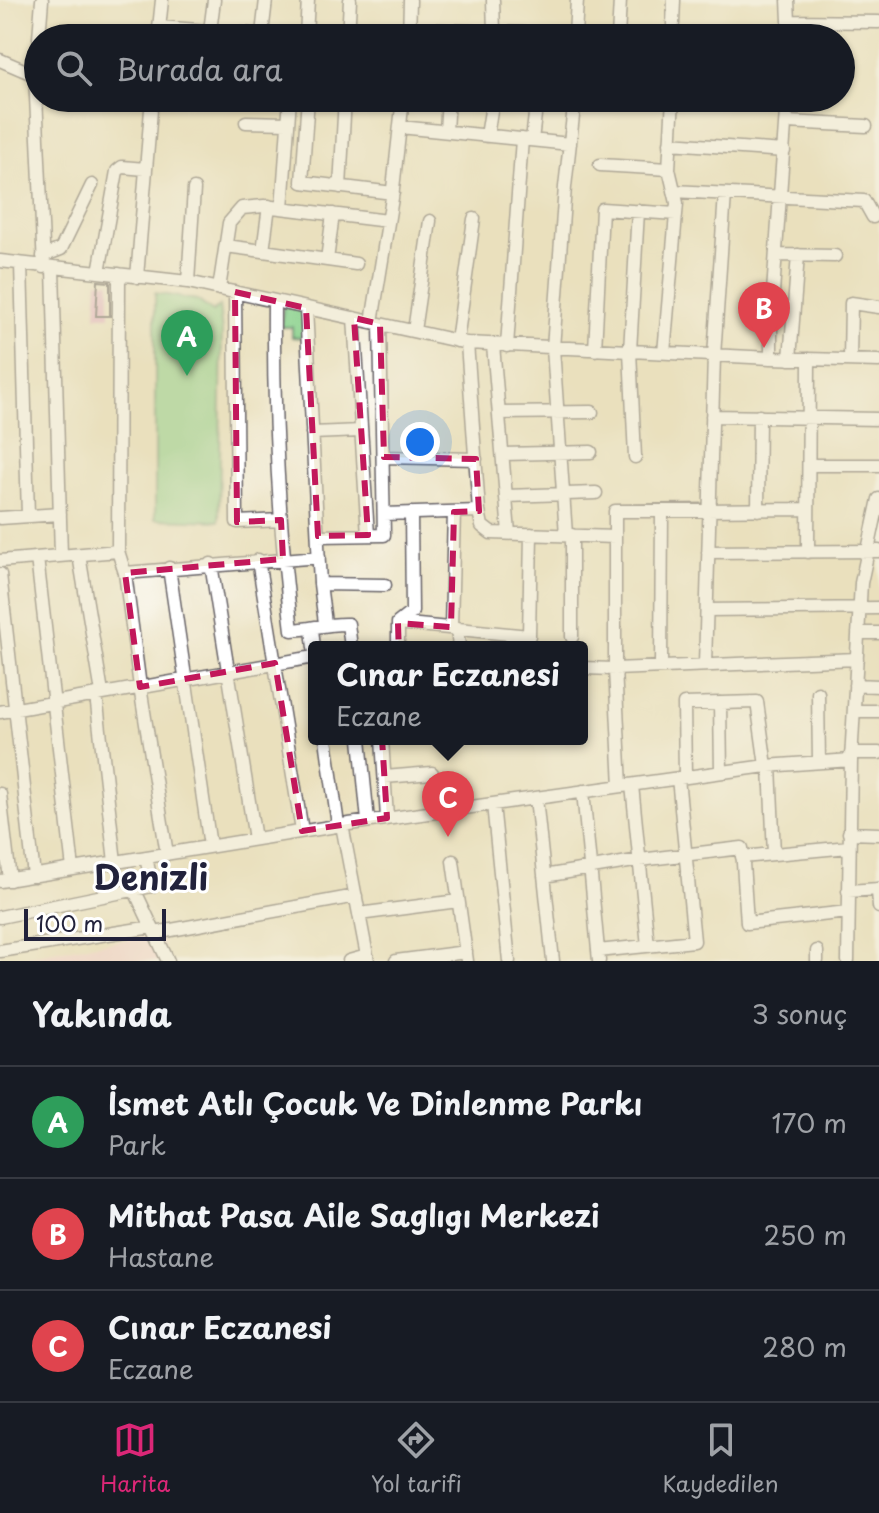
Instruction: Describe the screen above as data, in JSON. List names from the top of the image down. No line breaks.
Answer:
{"districts":["Denizli"],"scale_bar":"100 m","page":{"search":"Burada ara","pins":["B","A","C"],"popup":["Cınar Eczanesi","Eczane"],"scale":"100 m","heading":["Yakında","3 sonuç"],"list":[{"mark":"A","name":"İsmet Atlı Çocuk Ve Dinlenme Parkı","note":"Park","value":"170 m"},{"mark":"B","name":"Mithat Pasa Aile Saglıgı Merkezi","note":"Hastane","value":"250 m"},{"mark":"C","name":"Cınar Eczanesi","note":"Eczane","value":"280 m"}],"nav":["Harita","Yol tarifi","Kaydedilen"]}}
